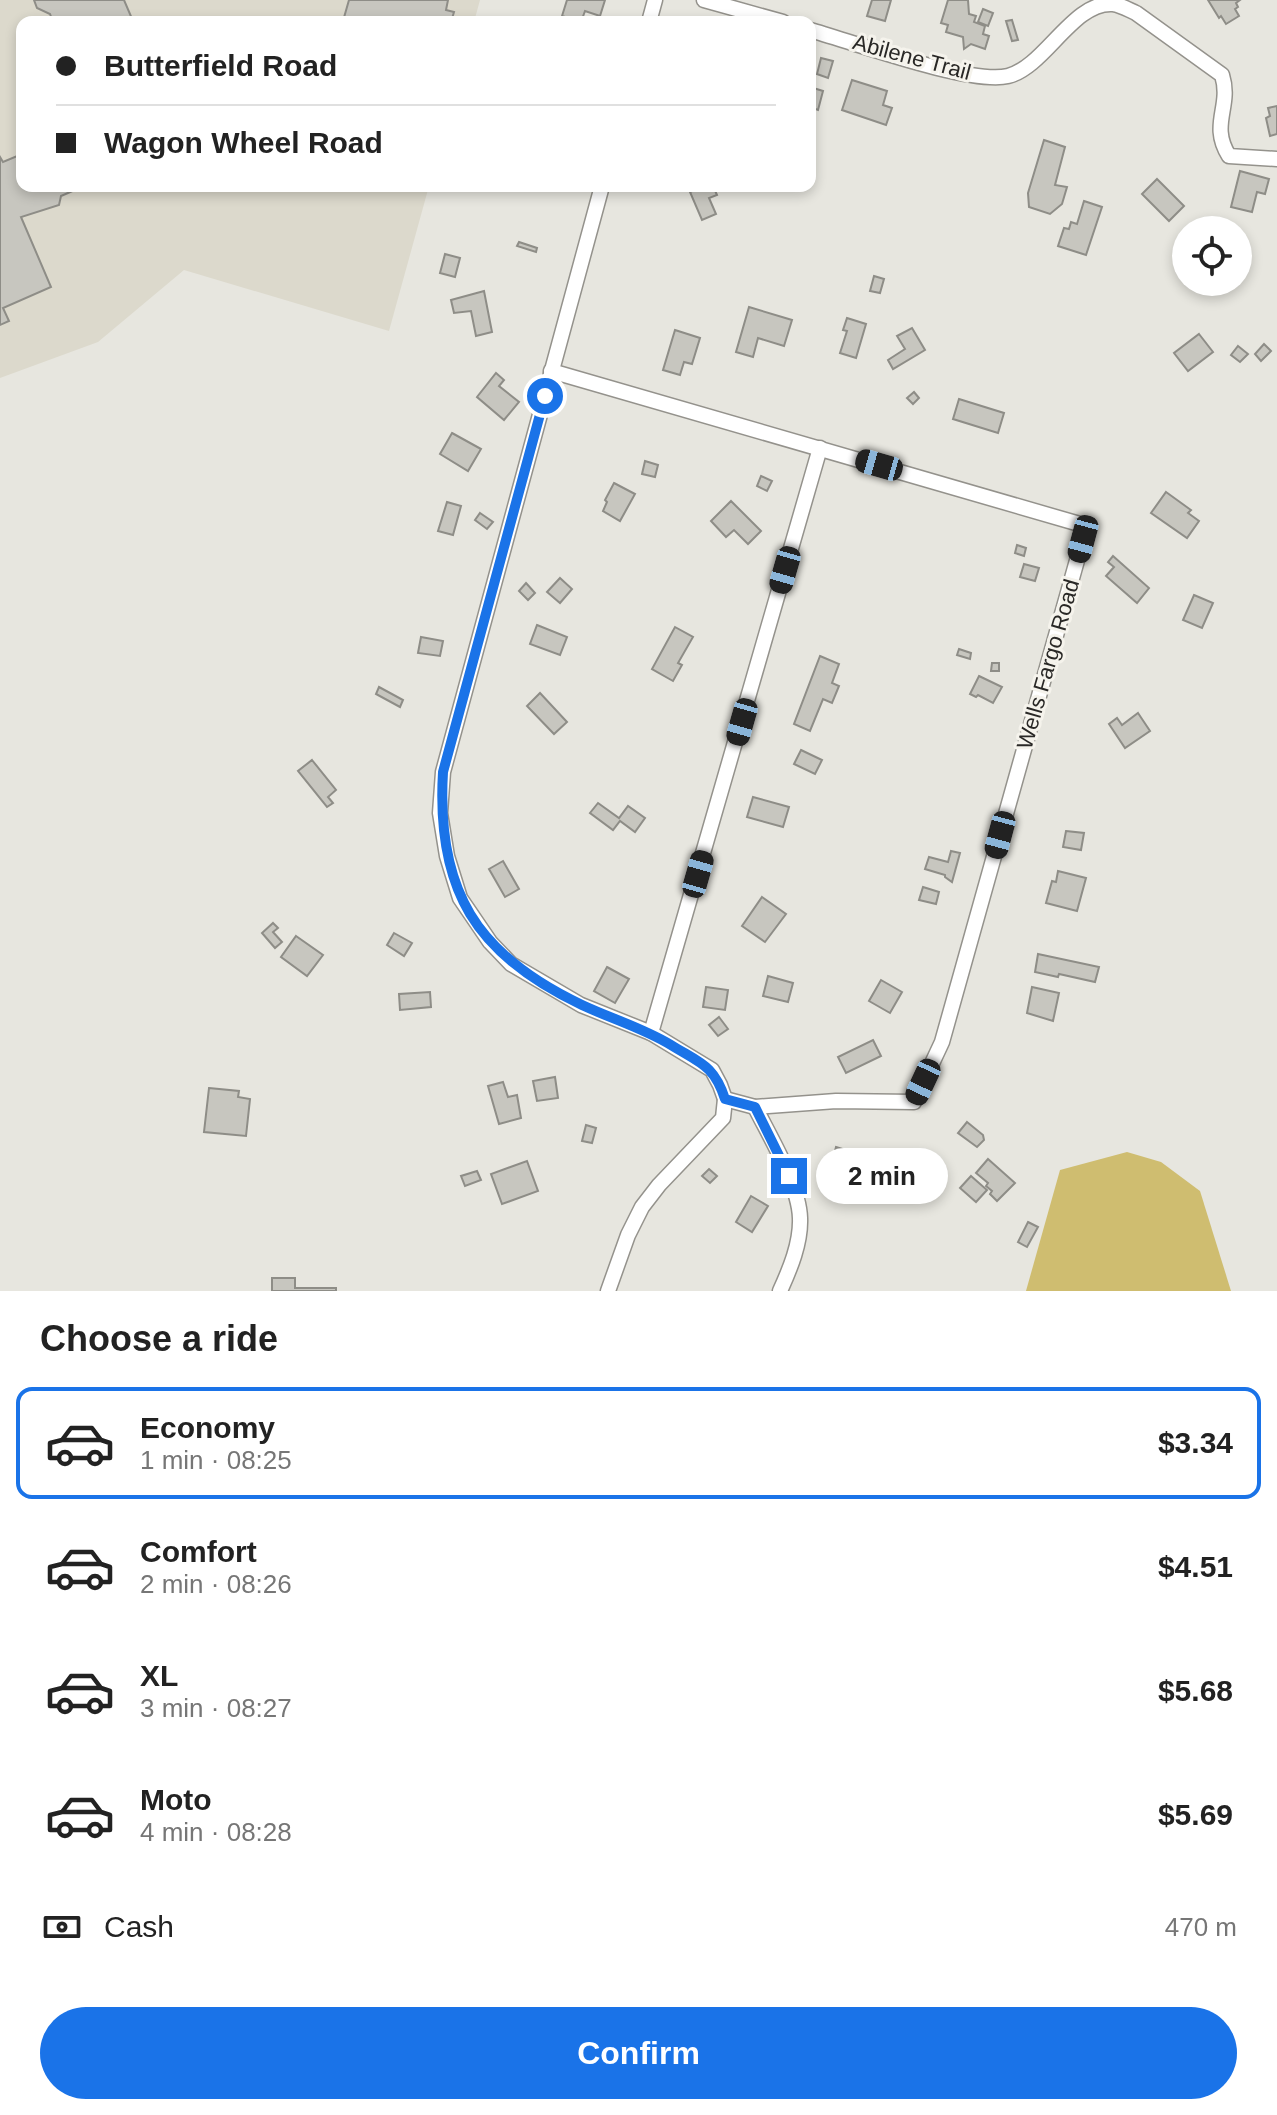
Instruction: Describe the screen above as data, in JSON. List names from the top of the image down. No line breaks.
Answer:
{"streets":{"street":["Abilene Trail","Wells Fargo Road"]},"page":{"banner":["Butterfield Road","Wagon Wheel Road"],"bubble":"2 min","heading":"Choose a ride","list":[{"name":"Economy","note":"1 min · 08:25","value":"$3.34"},{"name":"Comfort","note":"2 min · 08:26","value":"$4.51"},{"name":"XL","note":"3 min · 08:27","value":"$5.68"},{"name":"Moto","note":"4 min · 08:28","value":"$5.69"}],"pay":["Cash","470 m"],"buttons":"Confirm"}}
